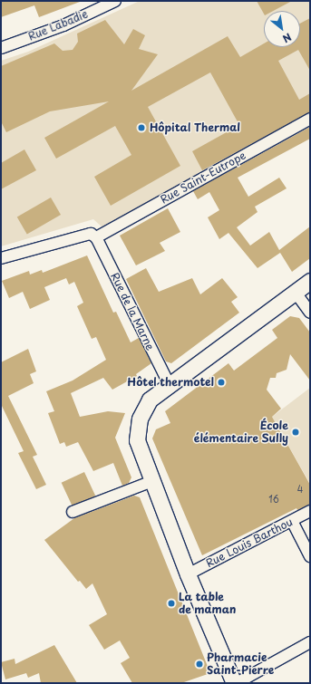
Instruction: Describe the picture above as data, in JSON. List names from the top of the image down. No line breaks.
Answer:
{"streets":{"street":["Rue Labadie","Rue Saint-Eutrope","Rue de la Marne","Rue Louis Barthou"]},"crossings":[["Rue Saint-Eutrope","Rue de la Marne"]],"places":["Hôpital Thermal","Hôtel thermotel","École élémentaire Sully","La table de maman","Pharmacie Saint-Pierre"],"house_numbers":["4","16"],"north":"bottom right"}
